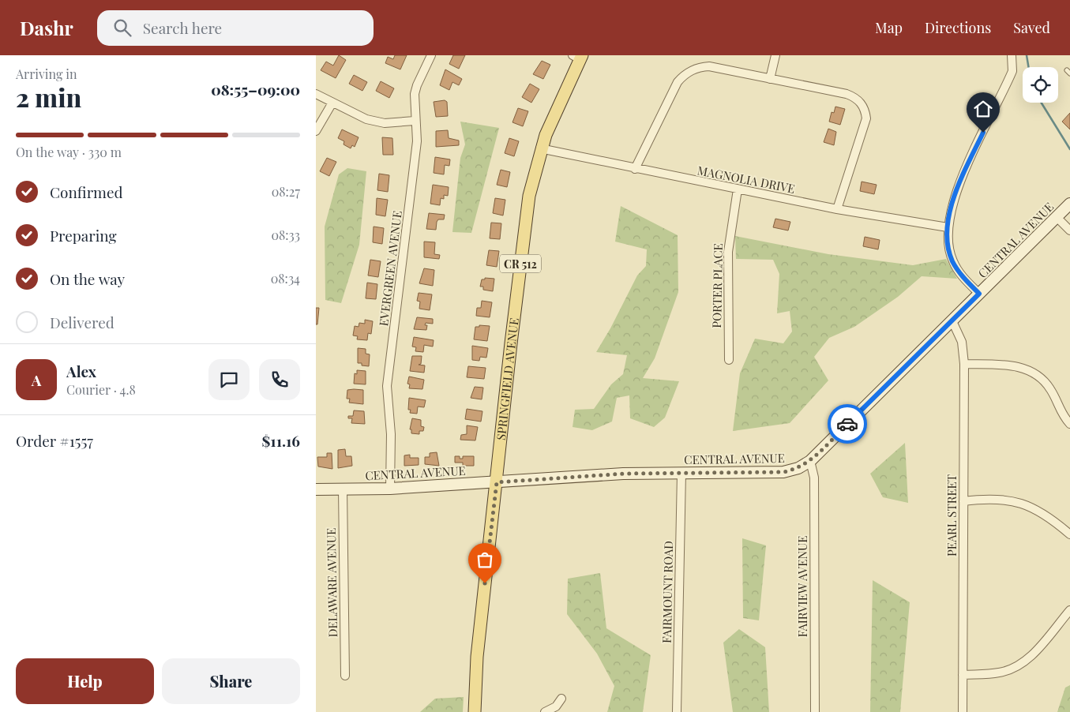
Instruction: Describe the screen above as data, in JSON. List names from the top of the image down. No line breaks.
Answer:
{"streets":{"main road":["CR 512","SPRINGFIELD AVENUE"],"street":["MAGNOLIA DRIVE","CENTRAL AVENUE","EVERGREEN AVENUE","PORTER PLACE","PEARL STREET","DELAWARE AVENUE","FAIRVIEW AVENUE","FAIRMOUNT ROAD"]},"crossings":[["MAGNOLIA DRIVE","PORTER PLACE"],["MAGNOLIA DRIVE","SPRINGFIELD AVENUE"],["CENTRAL AVENUE","EVERGREEN AVENUE"],["CENTRAL AVENUE","SPRINGFIELD AVENUE"],["CENTRAL AVENUE","PEARL STREET"],["CENTRAL AVENUE","DELAWARE AVENUE"],["CENTRAL AVENUE","FAIRVIEW AVENUE"],["CENTRAL AVENUE","FAIRMOUNT ROAD"]],"page":{"header":"Dashr","search":"Search here","nav":["Map","Directions","Saved"],"heading":["2 min","Arriving in","08:55–09:00"],"panel":["Alex","Courier · 4.8","Order #1557","$11.16"],"bar":"On the way · 330 m","list":[["Confirmed","08:27"],["Preparing","08:33"],["On the way","08:34"],"Delivered"],"round":"A","buttons":["Help","Share"]}}
